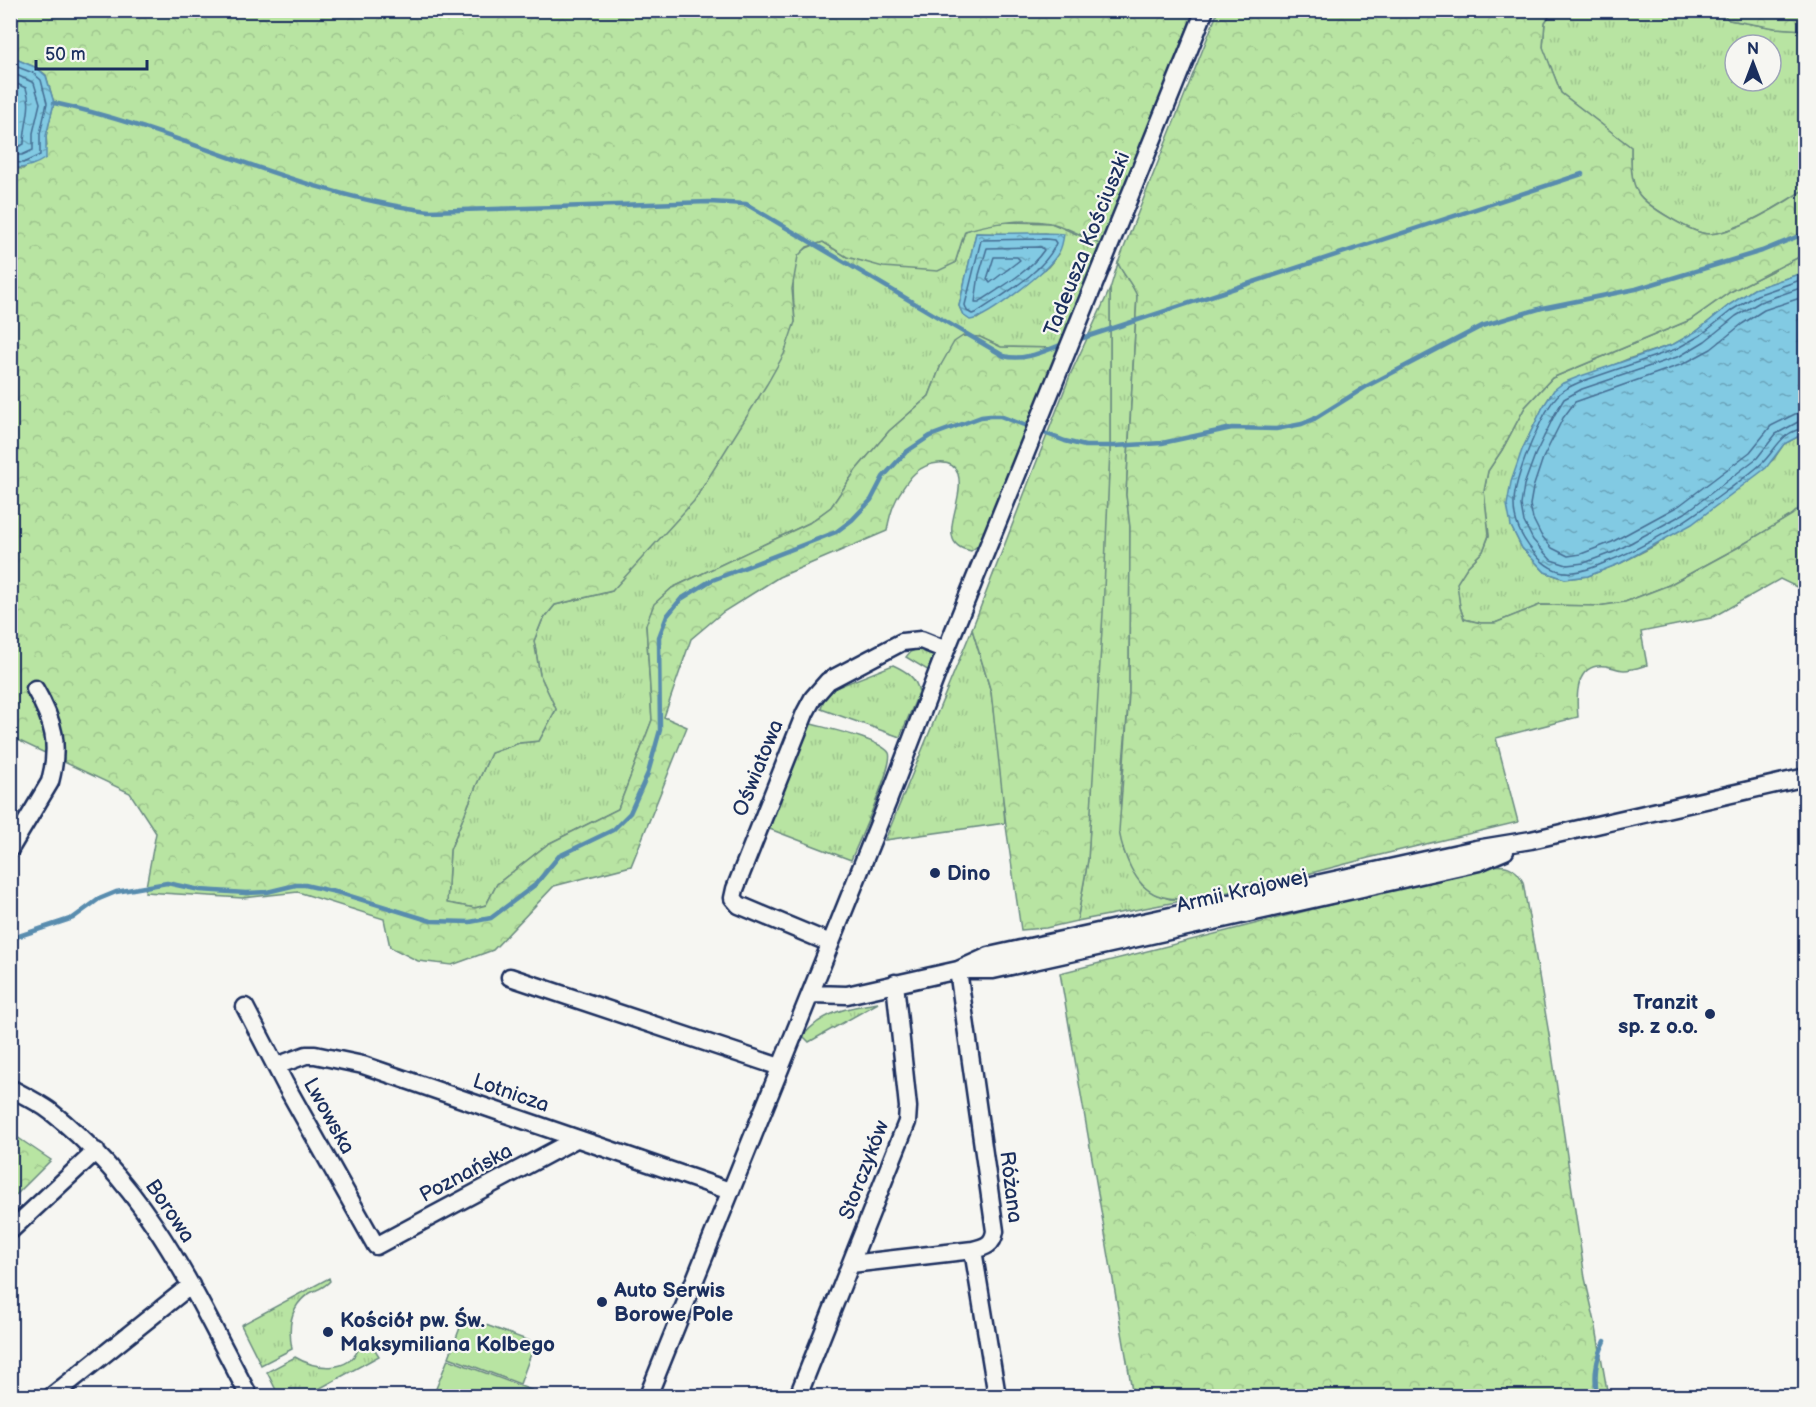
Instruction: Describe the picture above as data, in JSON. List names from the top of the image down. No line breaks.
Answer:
{"streets":{"street":["Tadeusza Kościuszki","Oświatowa","Armii Krajowej","Lotnicza","Lwowska","Storczyków","Poznańska","Różana","Borowa"]},"crossings":[["Tadeusza Kościuszki","Oświatowa"],["Armii Krajowej","Storczyków"],["Armii Krajowej","Różana"],["Lotnicza","Lwowska"],["Lotnicza","Poznańska"],["Lwowska","Poznańska"]],"places":["Dino","Tranzit sp. z o.o.","Auto Serwis Borowe Pole","Kościół pw. Św. Maksymiliana Kolbego"],"scale_bar":"50 m","north":"top"}
